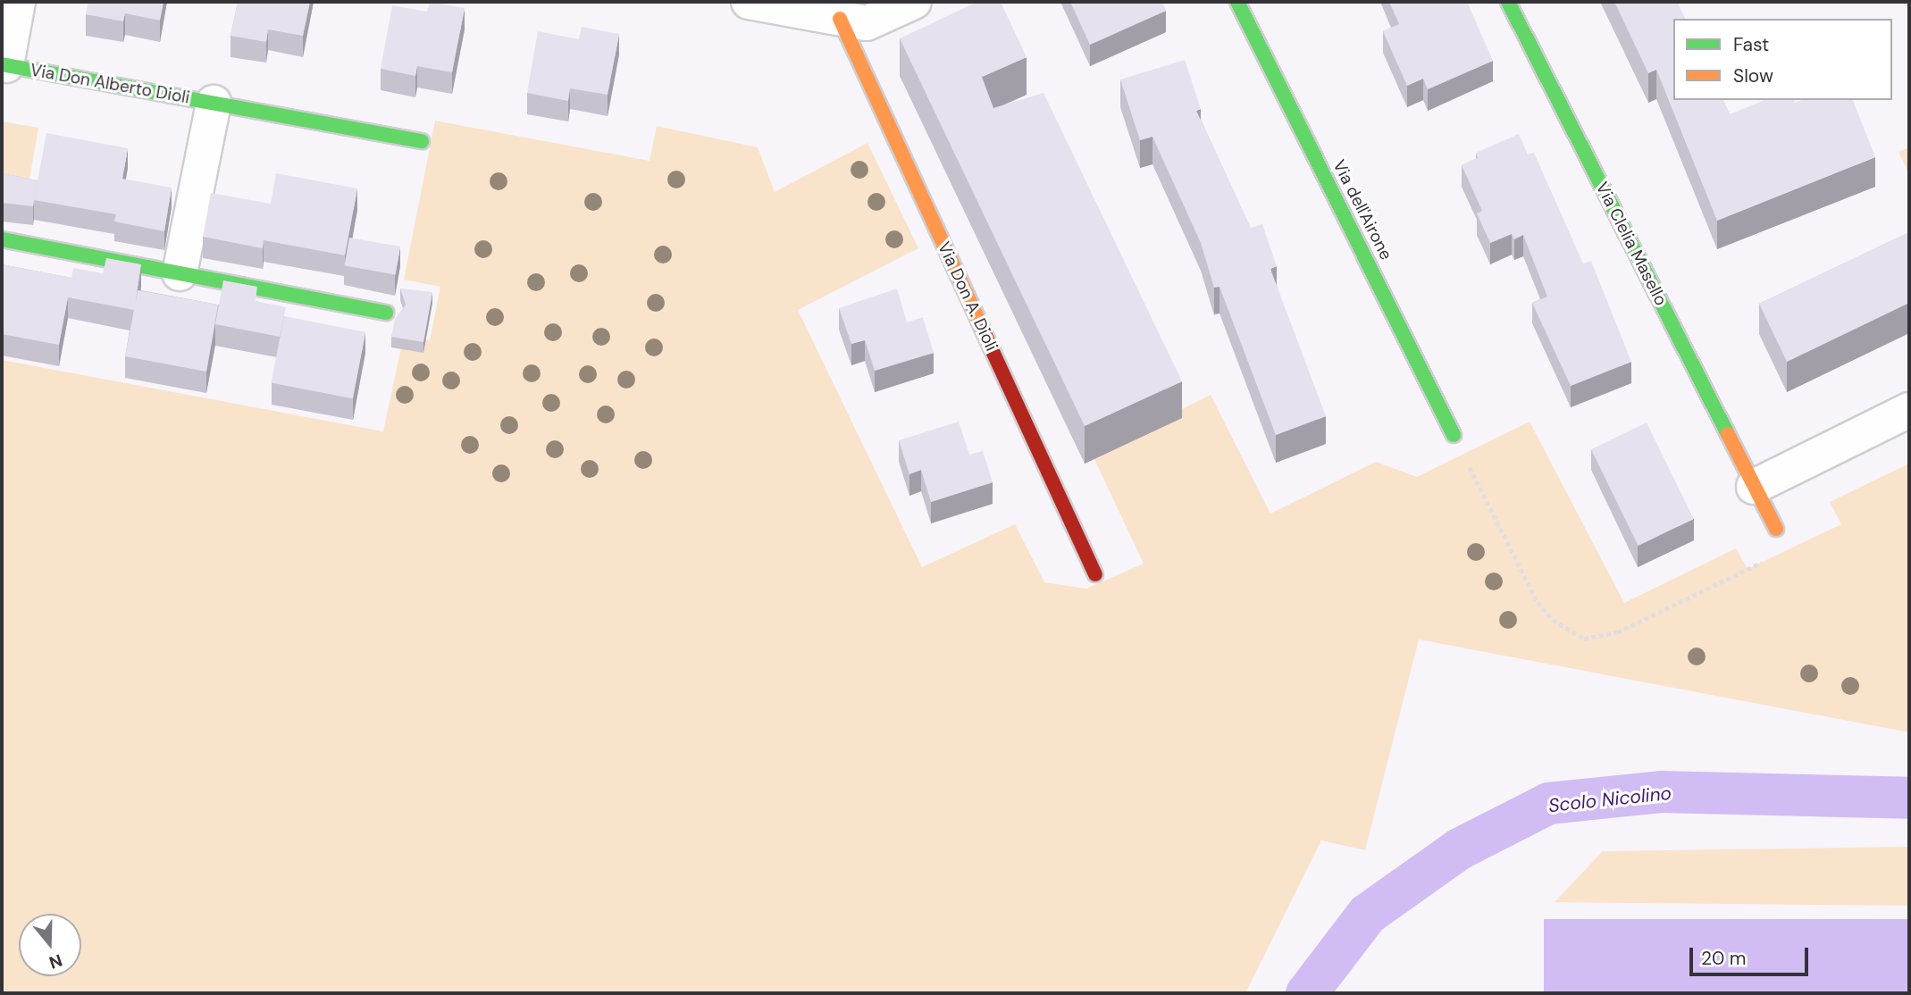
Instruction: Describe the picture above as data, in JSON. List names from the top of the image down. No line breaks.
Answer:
{"streets":{"street":["Via Don Alberto Dioli","Via dell'Airone","Via Clelia Masello","Via Don A. Dioli"]},"water":["Scolo Nicolino"],"legend":["Fast","Slow"],"scale_bar":"20 m","north":"bottom"}
